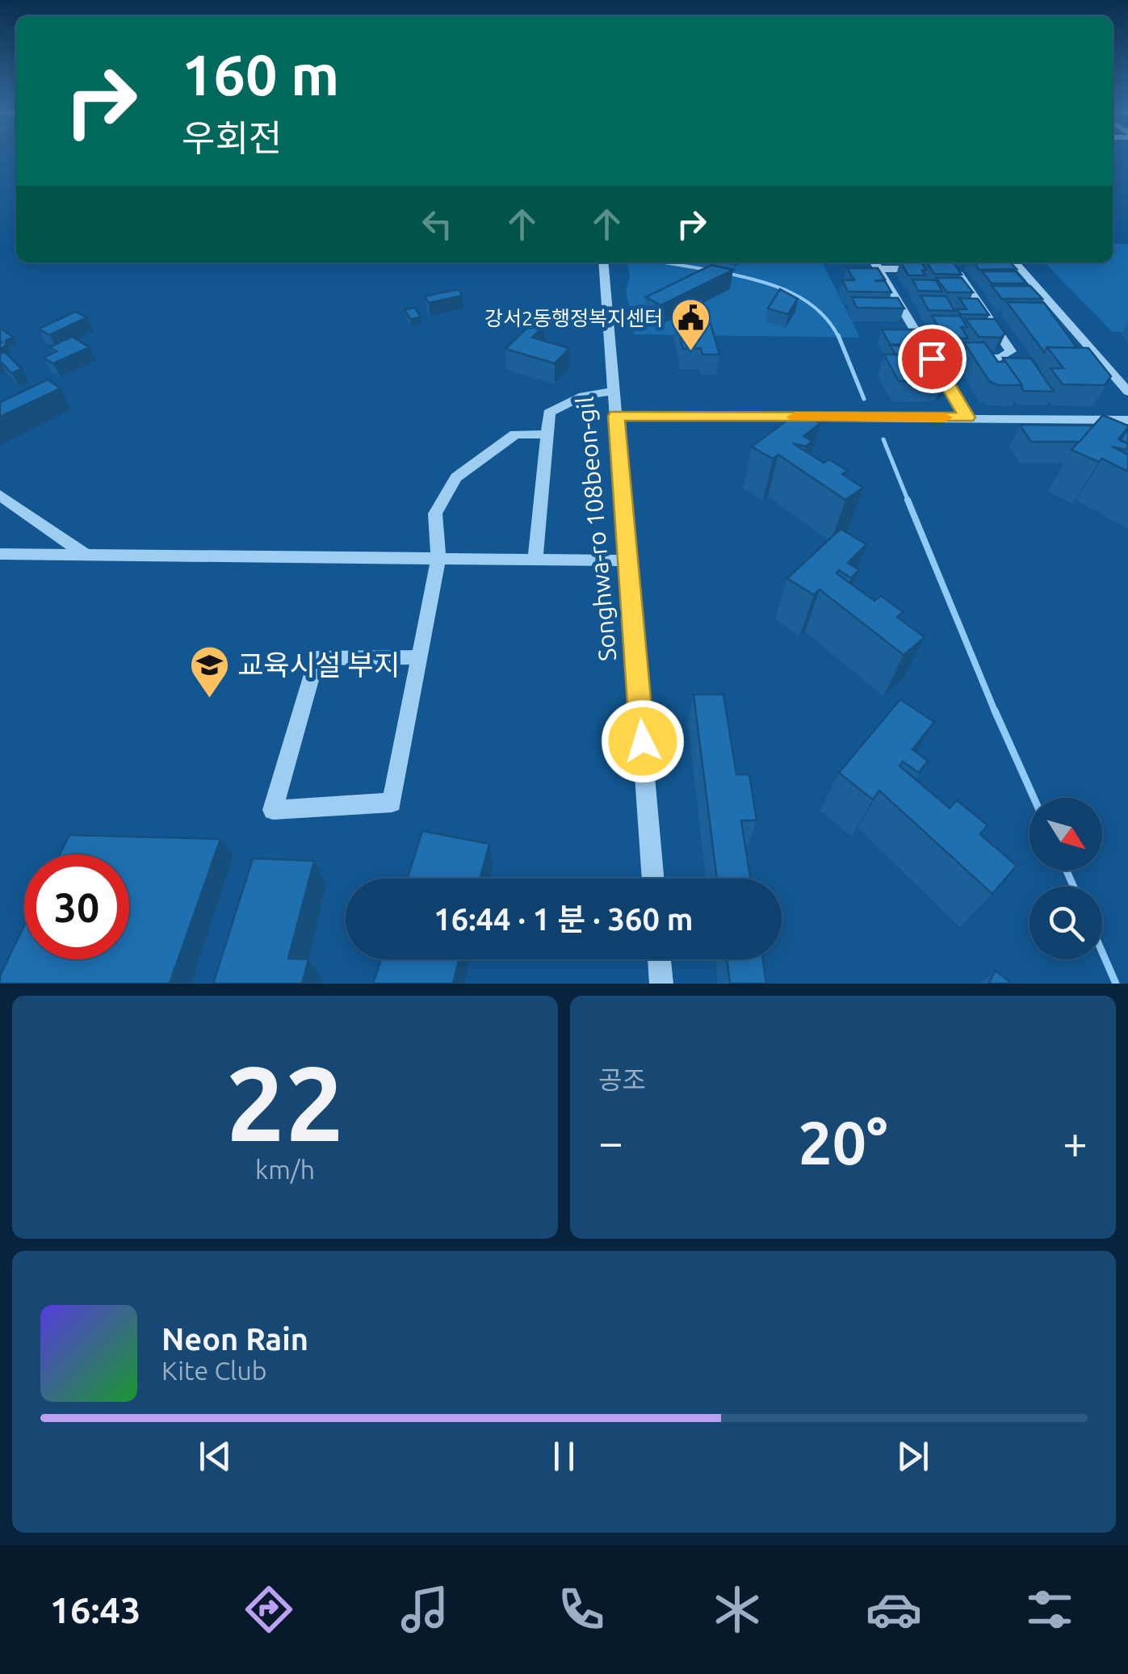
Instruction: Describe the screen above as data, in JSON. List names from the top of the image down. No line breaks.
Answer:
{"streets":{"street":["Songhwa-ro 108beon-gil"]},"places":{"public building":["강서2동행정복지센터"],"school or university":["교육시설 부지"]},"north":"bottom right","page":{"turn":["160 m","우회전"],"limit":"30","trip":"16:44 · 1 분 · 360 m","tile":[["22","km/h"],"공조"],"heat":["−","20°","+"],"song":["Neon Rain","Kite Club"],"tabs":"16:43"}}
